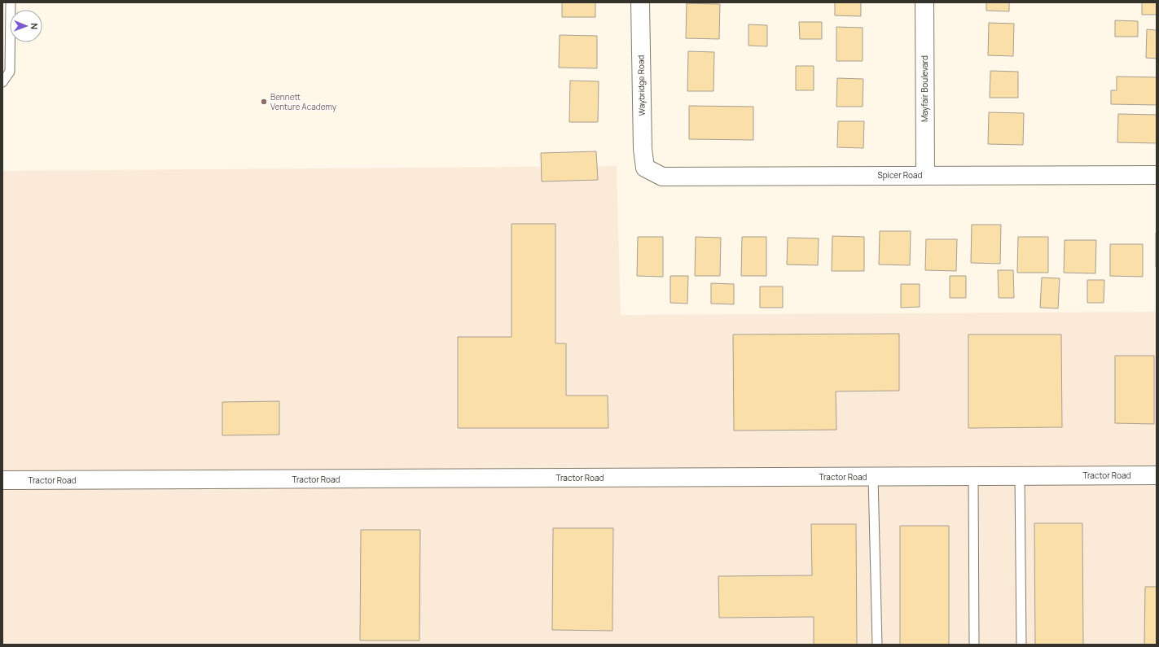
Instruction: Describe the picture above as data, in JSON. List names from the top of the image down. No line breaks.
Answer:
{"streets":{"street":["Waybridge Road","Mayfair Boulevard","Spicer Road","Tractor Road"]},"crossings":[["Waybridge Road","Spicer Road"],["Mayfair Boulevard","Spicer Road"]],"places":["Bennett Venture Academy"],"north":"right"}
